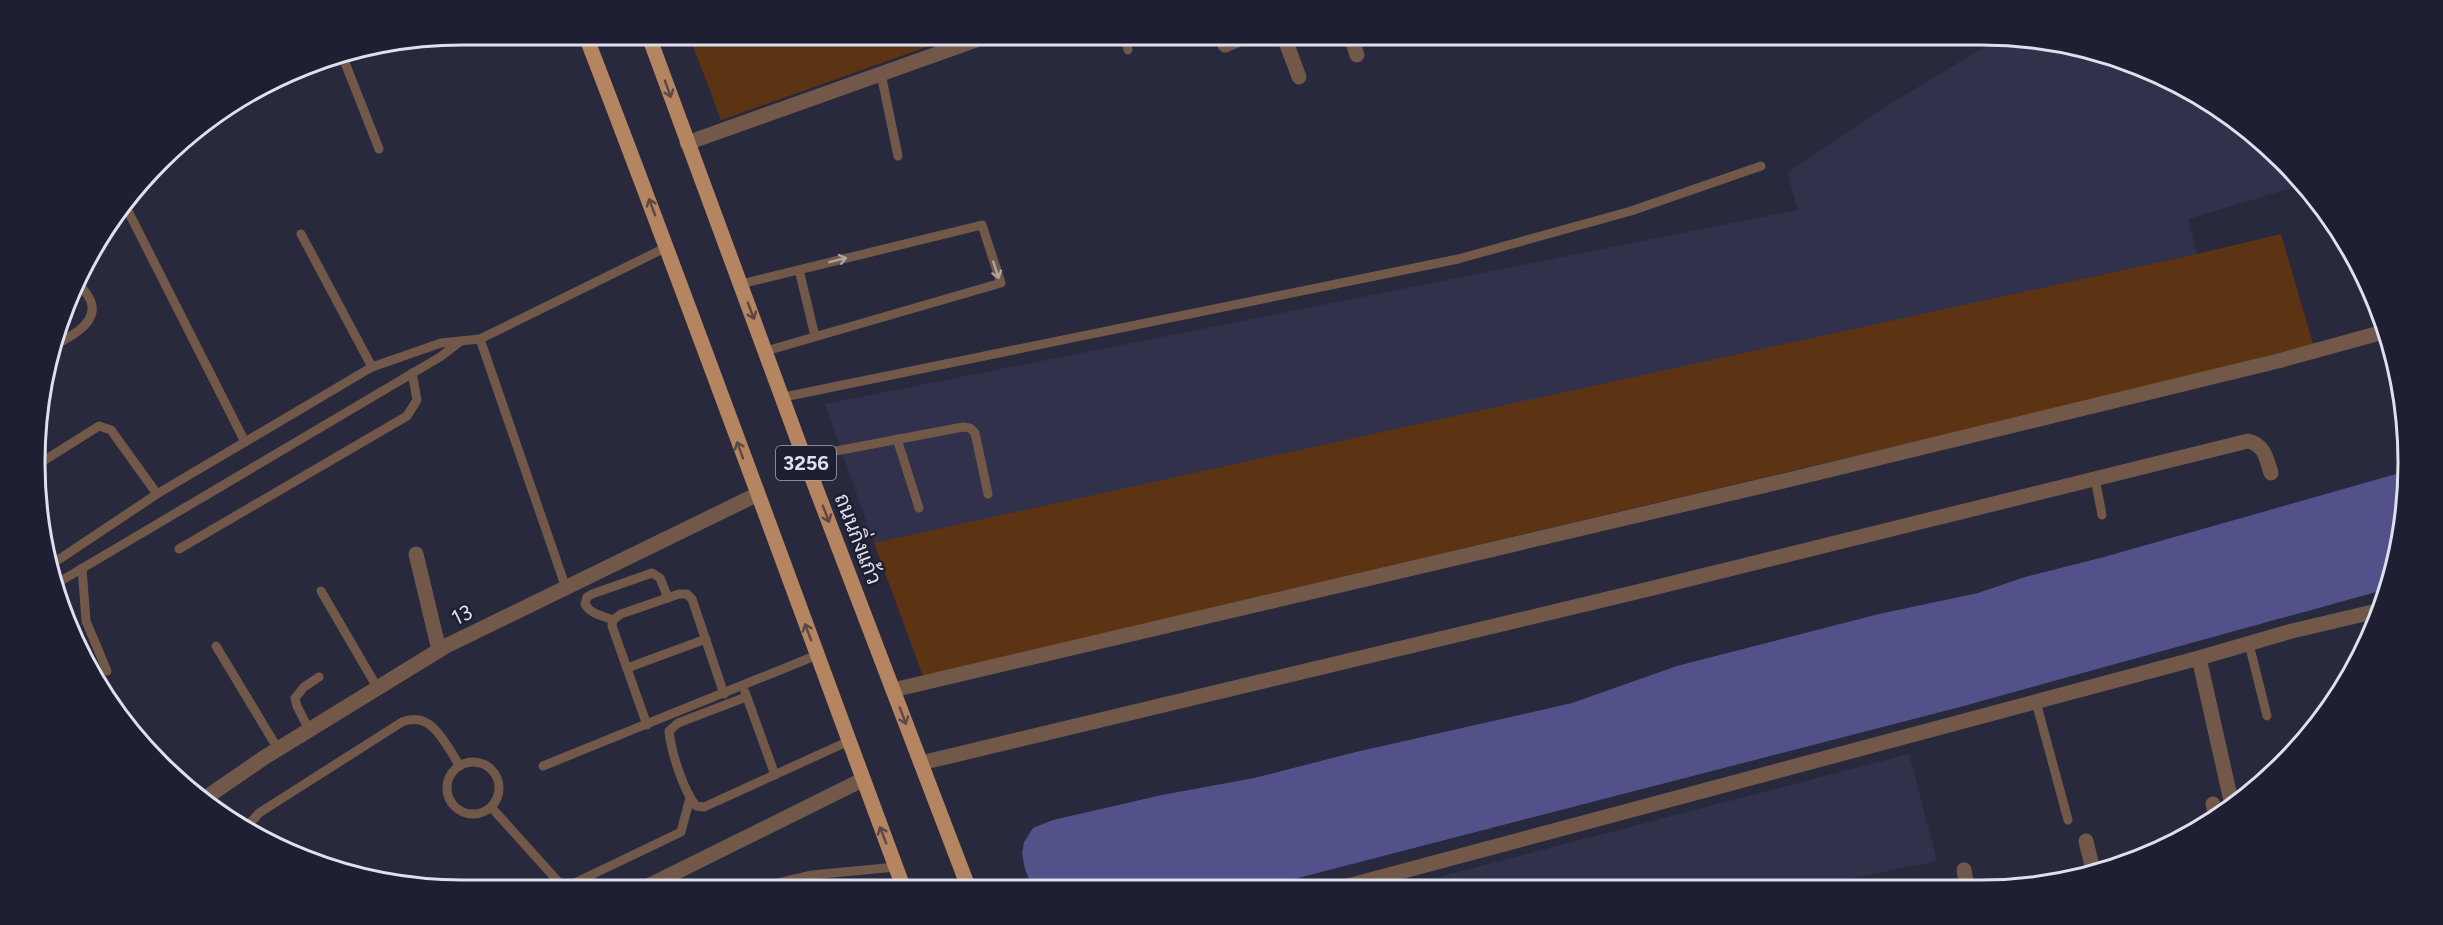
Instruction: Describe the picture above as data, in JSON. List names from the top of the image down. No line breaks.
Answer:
{"streets":{"main road":["3256","ถนนกิ่งแก้ว"],"street":["13"]},"crossings":[["3256","13"]]}
